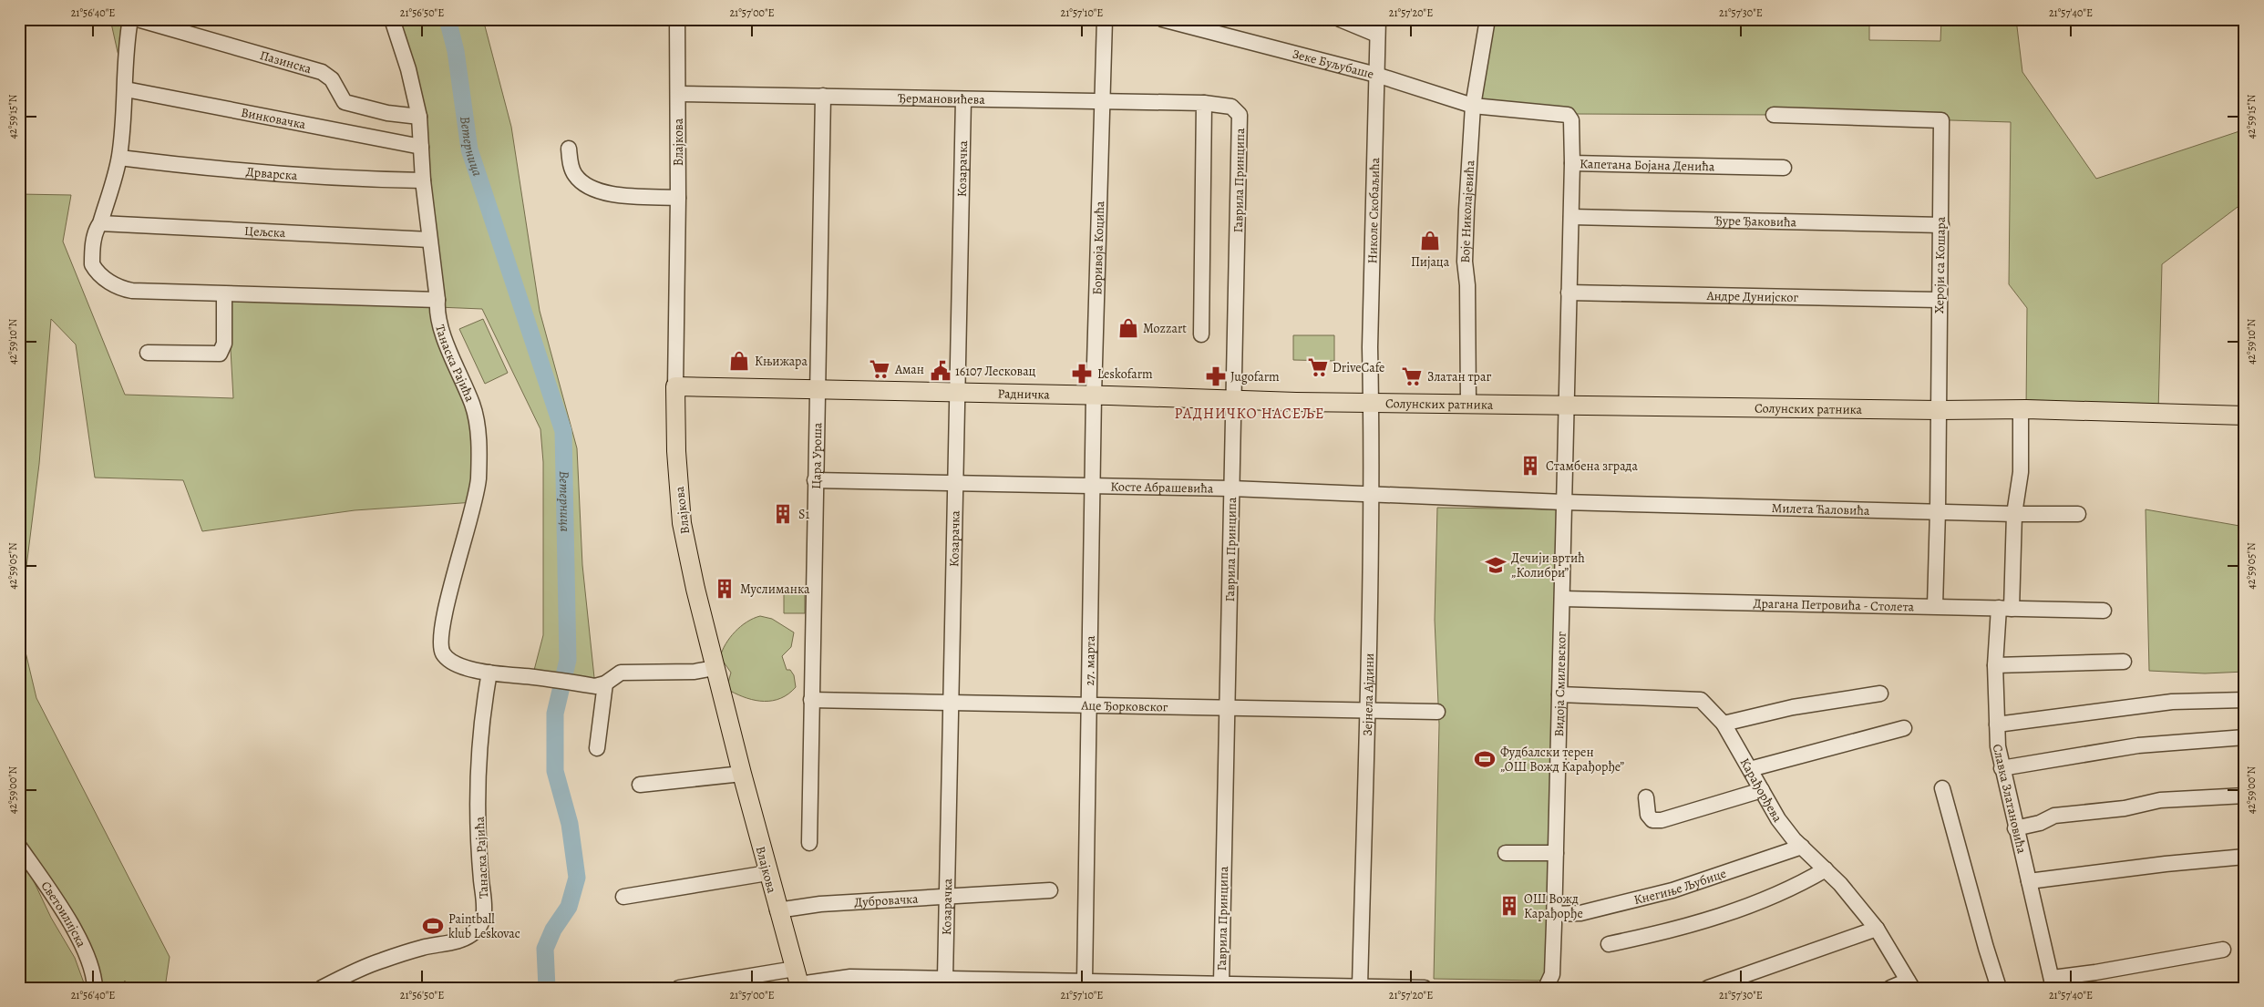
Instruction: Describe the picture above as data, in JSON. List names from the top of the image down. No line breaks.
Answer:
{"streets":{"main road":["Влајкова","Радничка","Солунских ратника"],"street":["Пазинска","Зеке Буљубаше","Ђермановићева","Винковачка","Капетана Бојана Денића","Козарачка","Дрварска","Гаврила Принципа","Николе Скобаљића","Воје Николајевића","Ђуре Ђаковића","Цељска","Боривоја Коцића","Хероји са Кошара","Андре Дунијског","Танаска Рајића","Цара Уроша","Косте Абрашевића","Милета Ћаловића","Драгана Петровића - Столета","27. марта","Видоја Смилевског","Зејнела Ајдини","Аце Ђорковског","Карађорђева","Славка Златановића","Кнегиње Љубице","Дубровачка","Светоилијска"]},"crossings":[["Пазинска","Танаска Рајића"],["Зеке Буљубаше","Капетана Бојана Денића"],["Зеке Буљубаше","Николе Скобаљића"],["Зеке Буљубаше","Воје Николајевића"],["Ђермановићева","Влајкова"],["Ђермановићева","Козарачка"],["Ђермановићева","Гаврила Принципа"],["Ђермановићева","Боривоја Коцића"],["Ђермановићева","Цара Уроша"],["Винковачка","Танаска Рајића"],["Влајкова","Радничка"],["Влајкова","Дубровачка"],["Капетана Бојана Денића","Воје Николајевића"],["Козарачка","Радничка"],["Козарачка","Косте Абрашевића"],["Козарачка","Аце Ђорковског"],["Козарачка","Дубровачка"],["Дрварска","Танаска Рајића"],["Гаврила Принципа","Радничка"],["Гаврила Принципа","Косте Абрашевића"],["Гаврила Принципа","Аце Ђорковског"],["Николе Скобаљића","Радничка"],["Николе Скобаљића","Солунских ратника"],["Николе Скобаљића","Зејнела Ајдини"],["Воје Николајевића","Солунских ратника"],["Ђуре Ђаковића","Хероји са Кошара"],["Цељска","Танаска Рајића"],["Боривоја Коцића","Радничка"],["Боривоја Коцића","27. марта"],["Хероји са Кошара","Андре Дунијског"],["Хероји са Кошара","Солунских ратника"],["Хероји са Кошара","Милета Ћаловића"],["Хероји са Кошара","Драгана Петровића - Столета"],["Радничка","Солунских ратника"],["Радничка","Цара Уроша"],["Радничка","27. марта"],["Радничка","Зејнела Ајдини"],["Солунских ратника","Видоја Смилевског"],["Солунских ратника","Зејнела Ајдини"],["Солунских ратника","Славка Златановића"],["Цара Уроша","Косте Абрашевића"],["Цара Уроша","Аце Ђорковског"],["Косте Абрашевића","Милета Ћаловића"],["Косте Абрашевића","27. марта"],["Косте Абрашевића","Видоја Смилевског"],["Косте Абрашевића","Зејнела Ајдини"],["Милета Ћаловића","Видоја Смилевског"],["Милета Ћаловића","Славка Златановића"],["Драгана Петровића - Столета","Видоја Смилевског"],["Драгана Петровића - Столета","Славка Златановића"],["27. марта","Аце Ђорковског"],["Видоја Смилевског","Карађорђева"],["Видоја Смилевског","Кнегиње Љубице"],["Зејнела Ајдини","Аце Ђорковског"],["Карађорђева","Кнегиње Љубице"]],"districts":["РАДНИЧКО НАСЕЉЕ"],"water":["Ветерница"],"places":{"shop":["Пијаца","Mozzart","Књижара"],"supermarket":["DriveCafe","Аман","Златан траг"],"public building":["16107 Лесковац"],"pharmacy":["Leskofarm","Jugofarm"],"building":["Стамбена зграда","S1","Муслиманка","ОШ Вожд Карађорђе"],"school or university":["Дечији вртић „Колибри”"],"sports":["Фудбалски терен „ОШ Вожд Карађорђе”","Paintball klub Leskovac"]},"coordinates":["21°56'40\"E","21°56'50\"E","21°57'00\"E","21°57'10\"E","21°57'20\"E","21°57'30\"E","21°57'40\"E","42°59'15\"N","42°59'10\"N","42°59'05\"N","42°59'00\"N"]}
